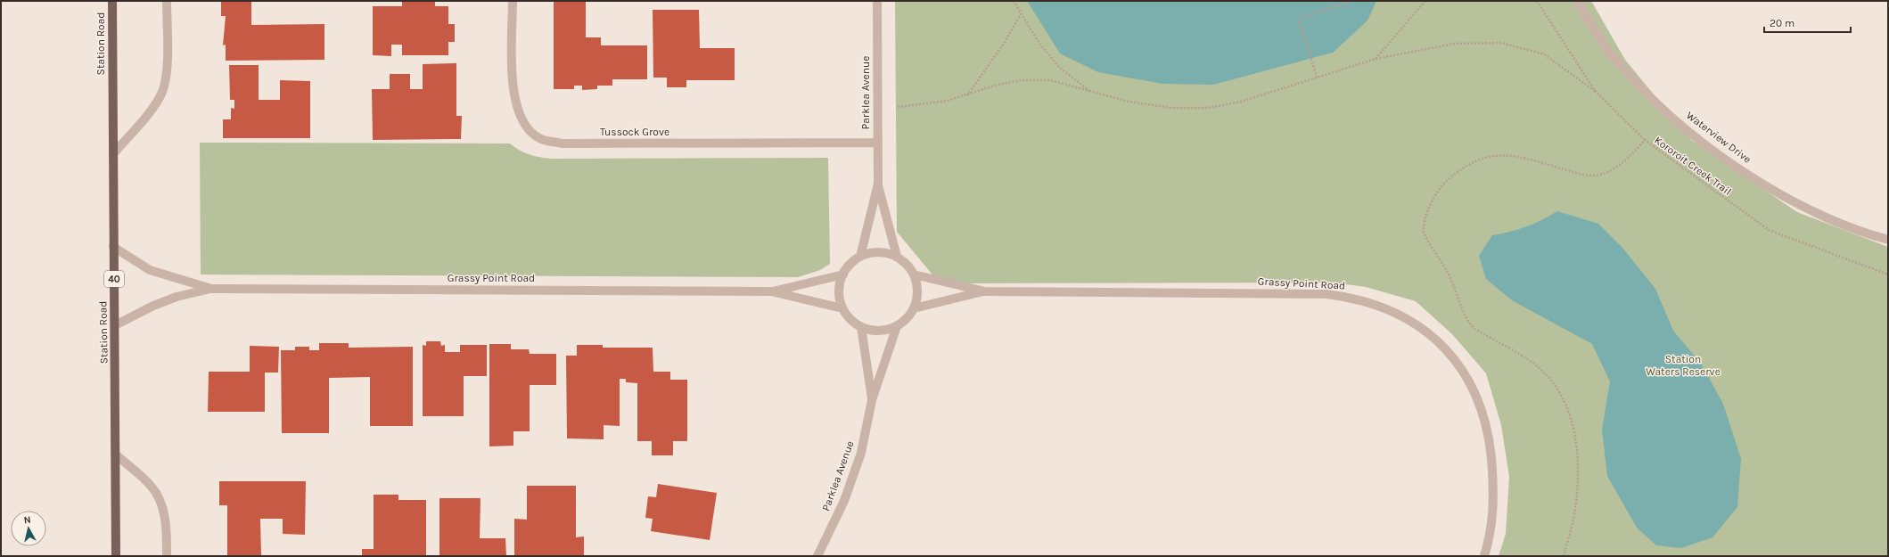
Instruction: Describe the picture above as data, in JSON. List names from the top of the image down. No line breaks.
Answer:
{"streets":{"main road":["Station Road","40"],"street":["Parklea Avenue","Tussock Grove","Waterview Drive","Grassy Point Road"],"path":["Kororoit Creek Trail"]},"crossings":[["Station Road","Grassy Point Road"],["Parklea Avenue","Tussock Grove"],["Parklea Avenue","Grassy Point Road"]],"parks":["Station Waters Reserve"],"scale_bar":"20 m","north":"top"}
